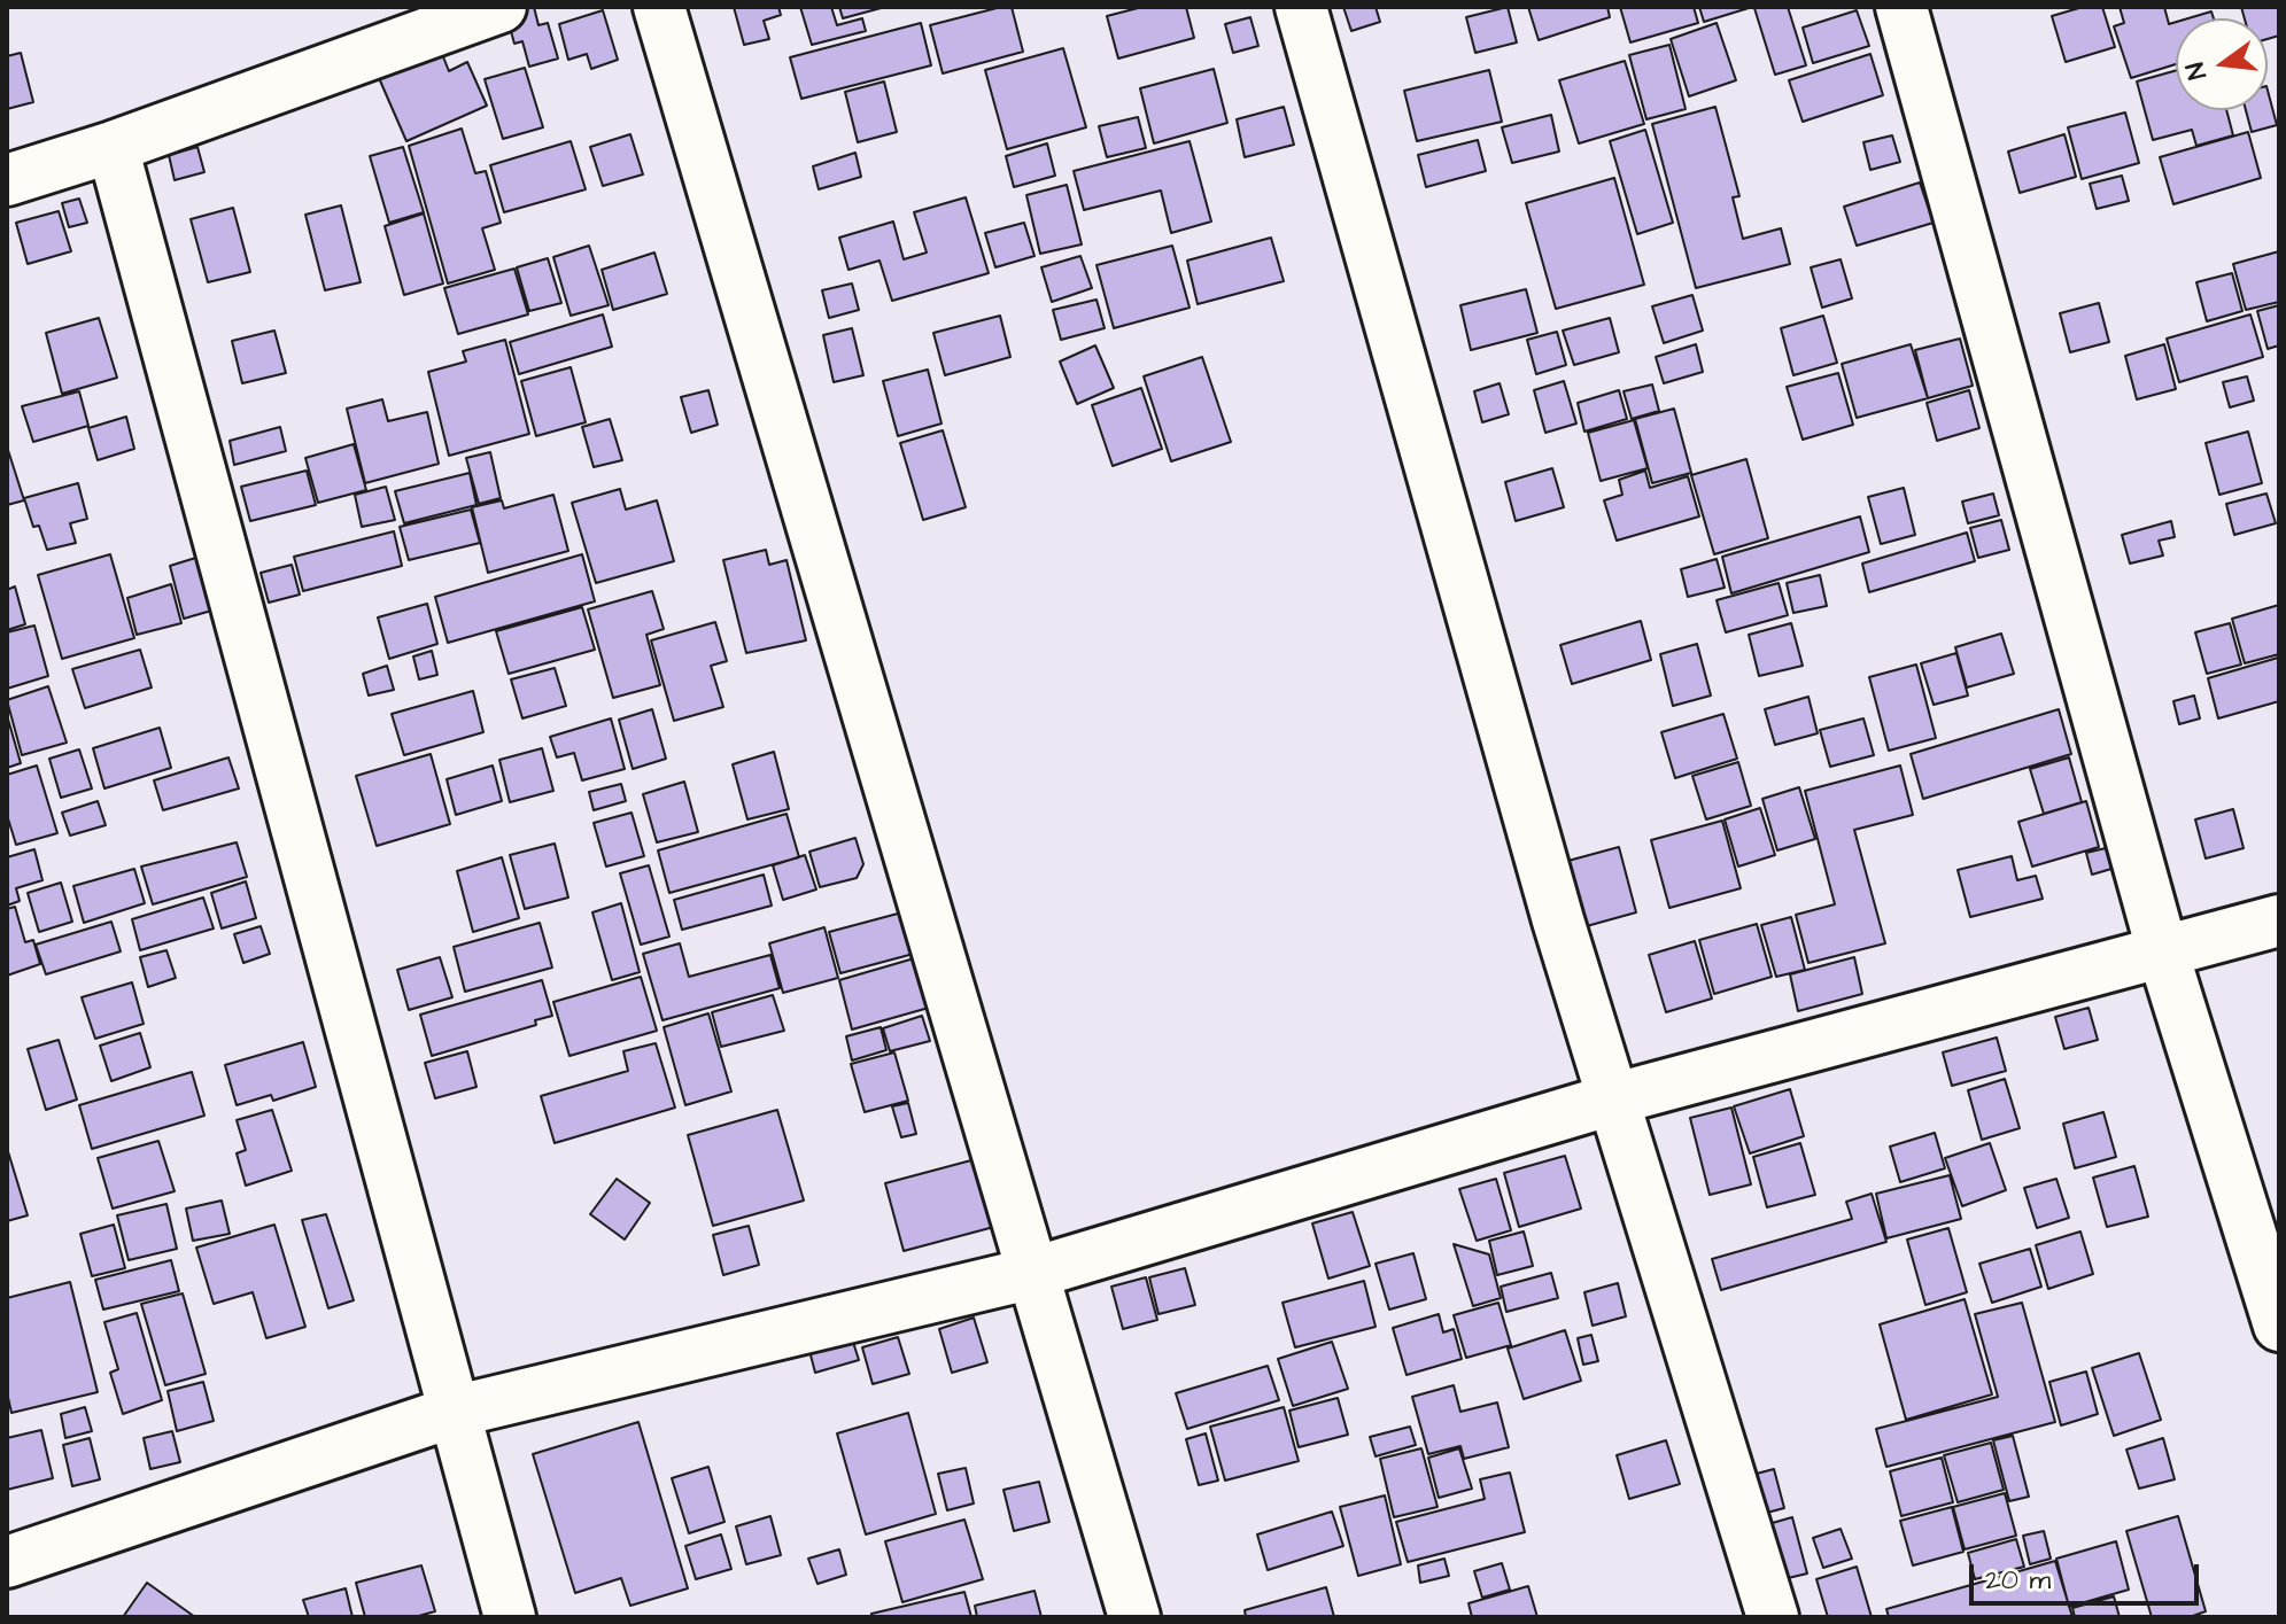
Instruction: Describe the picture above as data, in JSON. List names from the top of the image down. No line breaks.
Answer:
{"scale_bar":"20 m","north":"left"}
